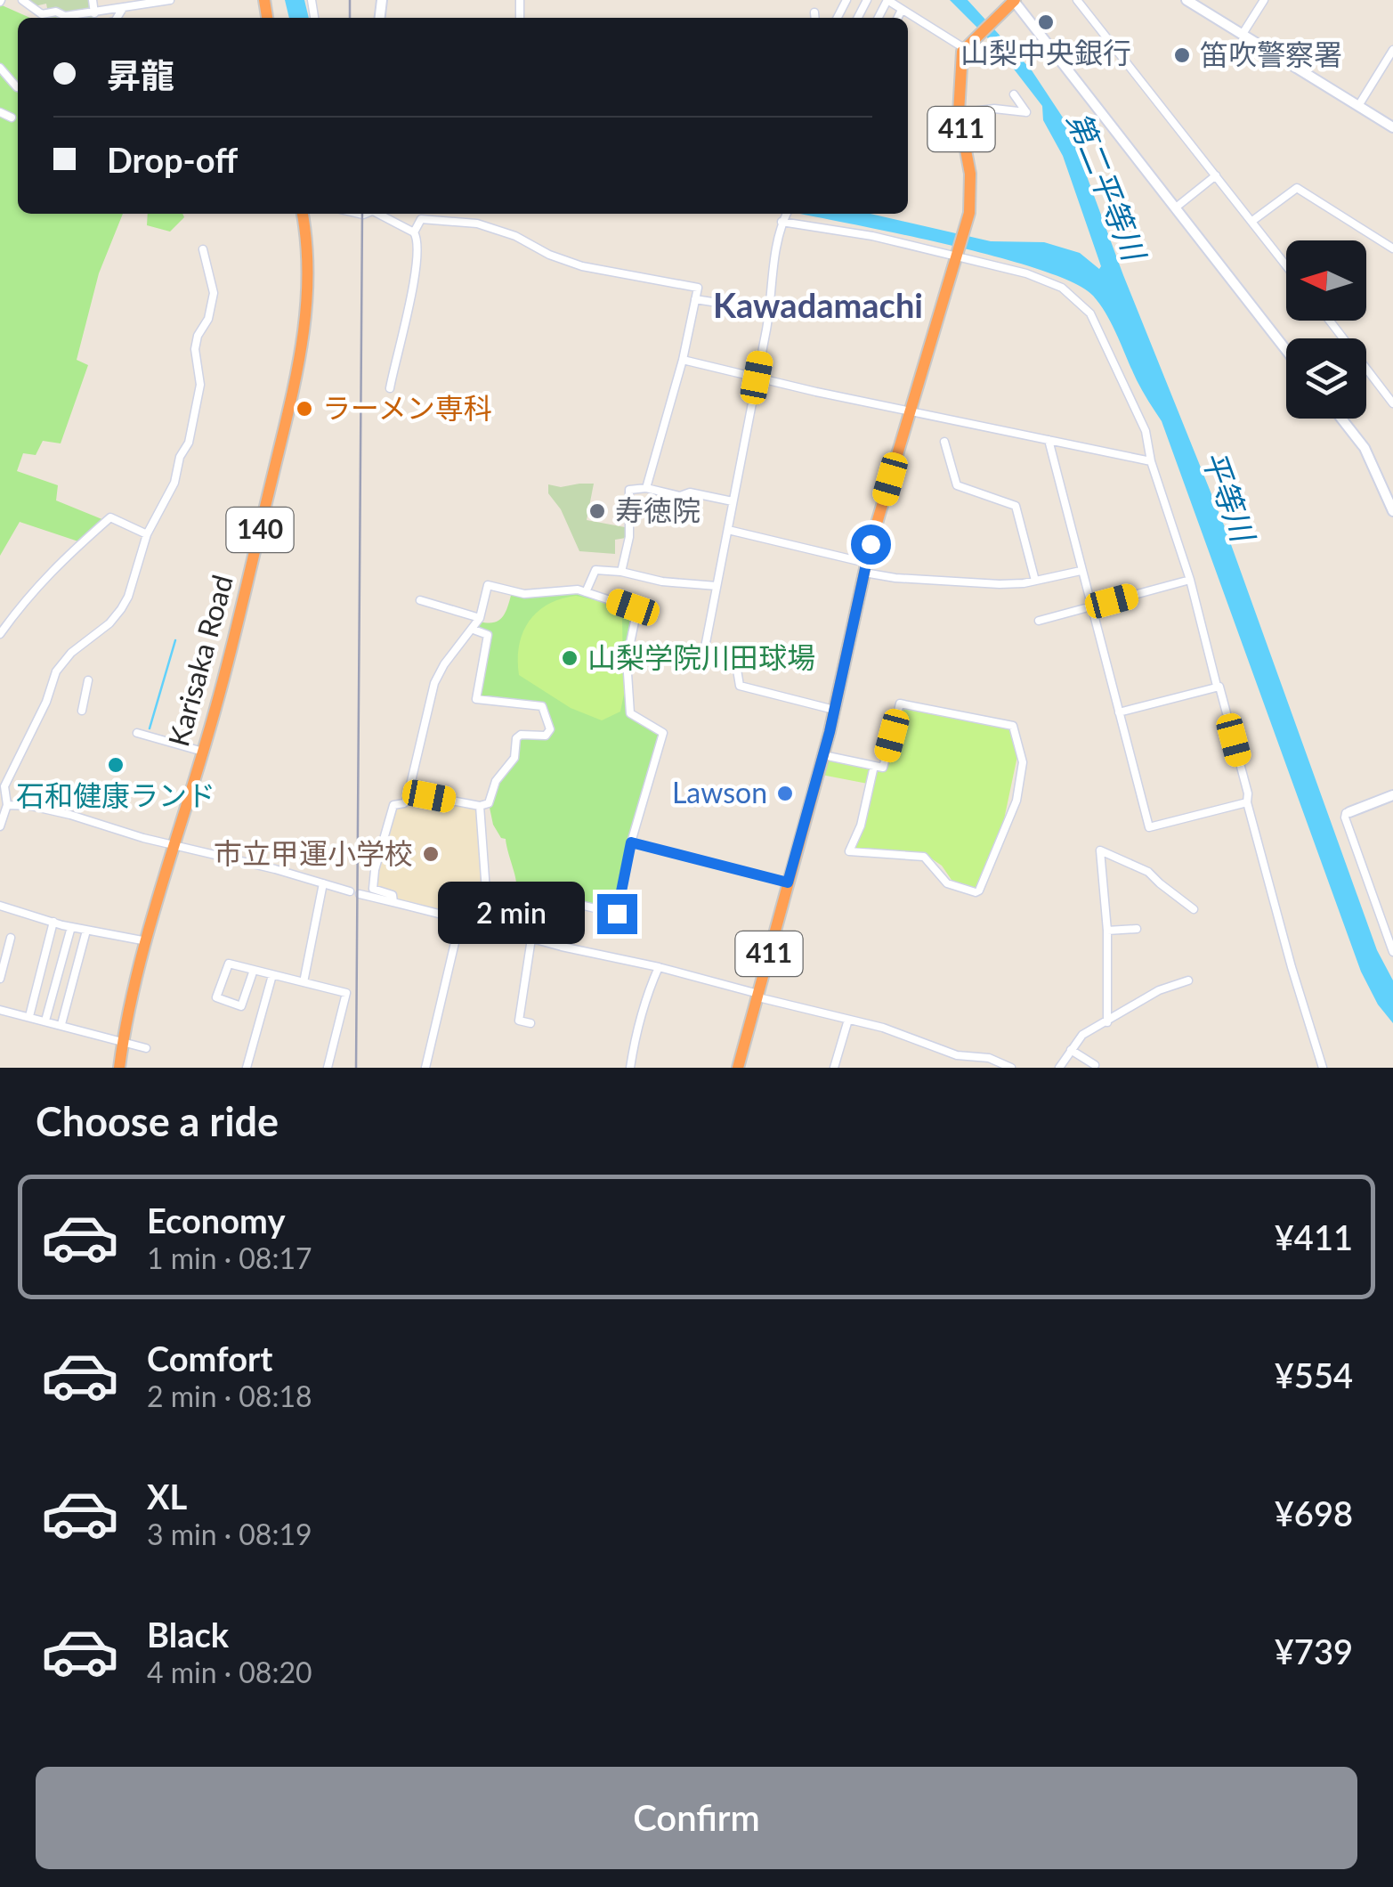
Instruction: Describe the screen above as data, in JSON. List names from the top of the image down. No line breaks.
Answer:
{"streets":{"highway":["411","140","Karisaka Road"]},"districts":["Kawadamachi"],"water":["第二平等川","平等川"],"places":["山梨中央銀行","笛吹警察署","ラーメン専科","寿徳院","山梨学院川田球場","石和健康ランド","Lawson","市立甲運小学校"],"north":"left","page":{"banner":["昇龍","Drop-off"],"bubble":"2 min","heading":"Choose a ride","list":[{"name":"Economy","note":"1 min · 08:17","value":"¥411"},{"name":"Comfort","note":"2 min · 08:18","value":"¥554"},{"name":"XL","note":"3 min · 08:19","value":"¥698"},{"name":"Black","note":"4 min · 08:20","value":"¥739"}],"buttons":"Confirm"}}
